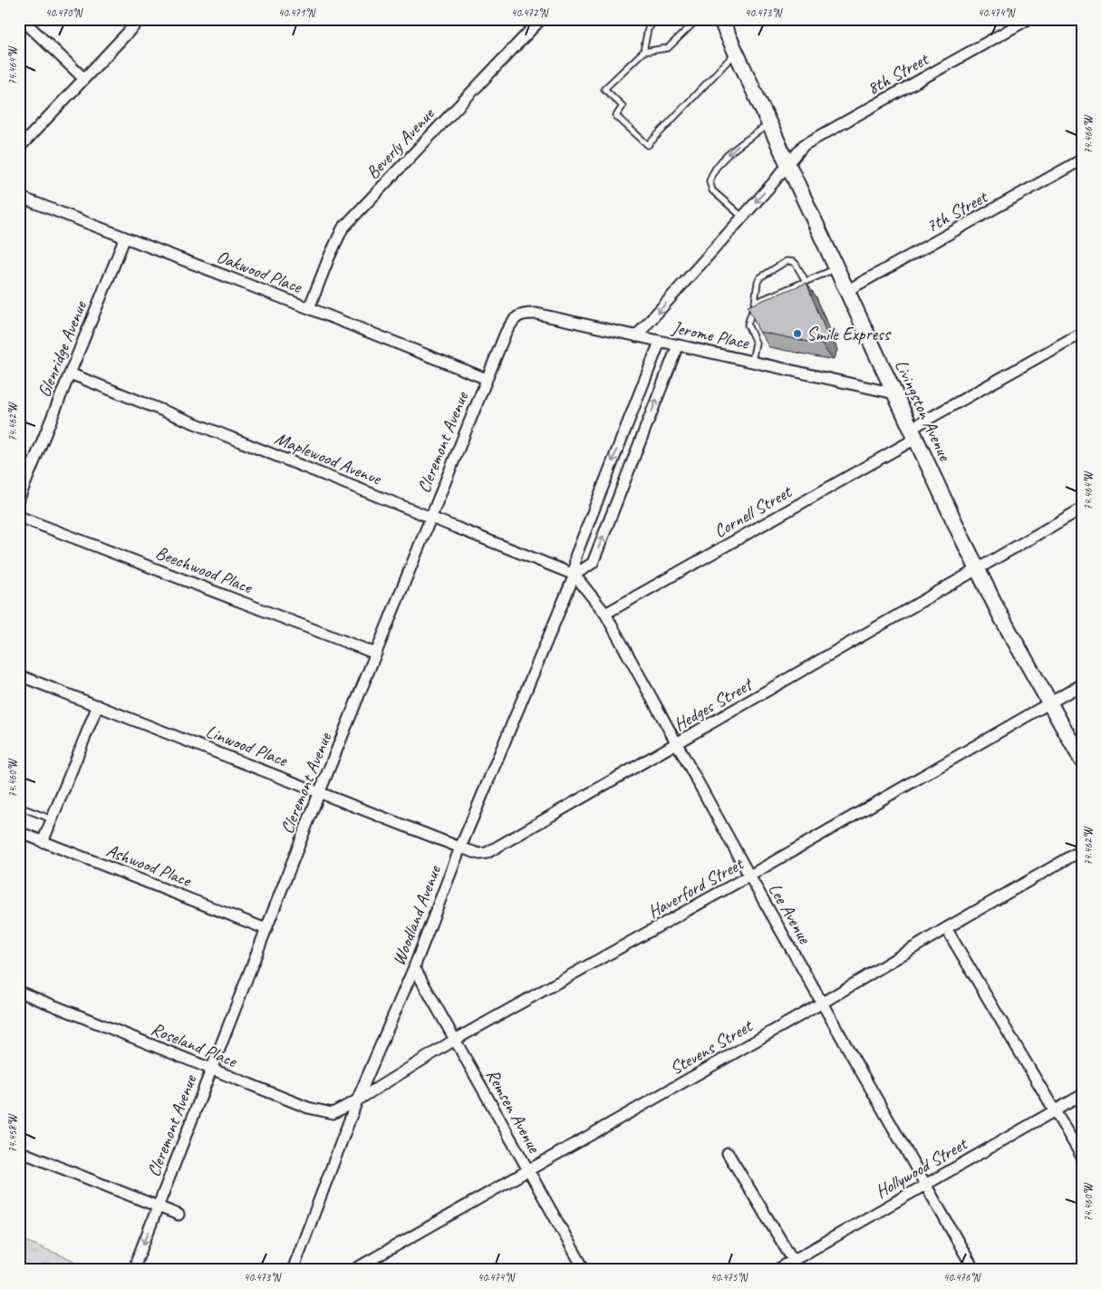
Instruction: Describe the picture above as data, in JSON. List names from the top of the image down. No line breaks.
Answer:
{"streets":{"main road":["Livingston Avenue"],"street":["8th Street","Beverly Avenue","7th Street","Oakwood Place","Jerome Place","Glenridge Avenue","Cleremont Avenue","Maplewood Avenue","Cornell Street","Beechwood Place","Hedges Street","Linwood Place","Ashwood Place","Haverford Street","Lee Avenue","Woodland Avenue","Roseland Place","Stevens Street","Remsen Avenue","Hollywood Street"]},"crossings":[["8th Street","Jerome Place"],["8th Street","Livingston Avenue"],["Beverly Avenue","Oakwood Place"],["7th Street","Livingston Avenue"],["Oakwood Place","Glenridge Avenue"],["Oakwood Place","Cleremont Avenue"],["Jerome Place","Livingston Avenue"],["Jerome Place","Cleremont Avenue"],["Jerome Place","Woodland Avenue"],["Glenridge Avenue","Maplewood Avenue"],["Livingston Avenue","Cornell Street"],["Livingston Avenue","Hedges Street"],["Livingston Avenue","Haverford Street"],["Cleremont Avenue","Maplewood Avenue"],["Cleremont Avenue","Beechwood Place"],["Cleremont Avenue","Linwood Place"],["Cleremont Avenue","Ashwood Place"],["Cleremont Avenue","Roseland Place"],["Maplewood Avenue","Lee Avenue"],["Maplewood Avenue","Woodland Avenue"],["Cornell Street","Lee Avenue"],["Hedges Street","Linwood Place"],["Hedges Street","Lee Avenue"],["Hedges Street","Woodland Avenue"],["Linwood Place","Woodland Avenue"],["Haverford Street","Lee Avenue"],["Haverford Street","Woodland Avenue"],["Haverford Street","Roseland Place"],["Haverford Street","Remsen Avenue"],["Lee Avenue","Woodland Avenue"],["Lee Avenue","Stevens Street"],["Lee Avenue","Hollywood Street"],["Woodland Avenue","Roseland Place"],["Woodland Avenue","Remsen Avenue"],["Stevens Street","Remsen Avenue"]],"one_way":["8th Street"],"places":["Smile Express"],"coordinates":["40.470°N","40.471°N","40.472°N","40.473°N","40.474°N","74.464°W","74.466°W","74.462°W","74.460°W","74.458°W","40.475°N","40.476°N"]}
